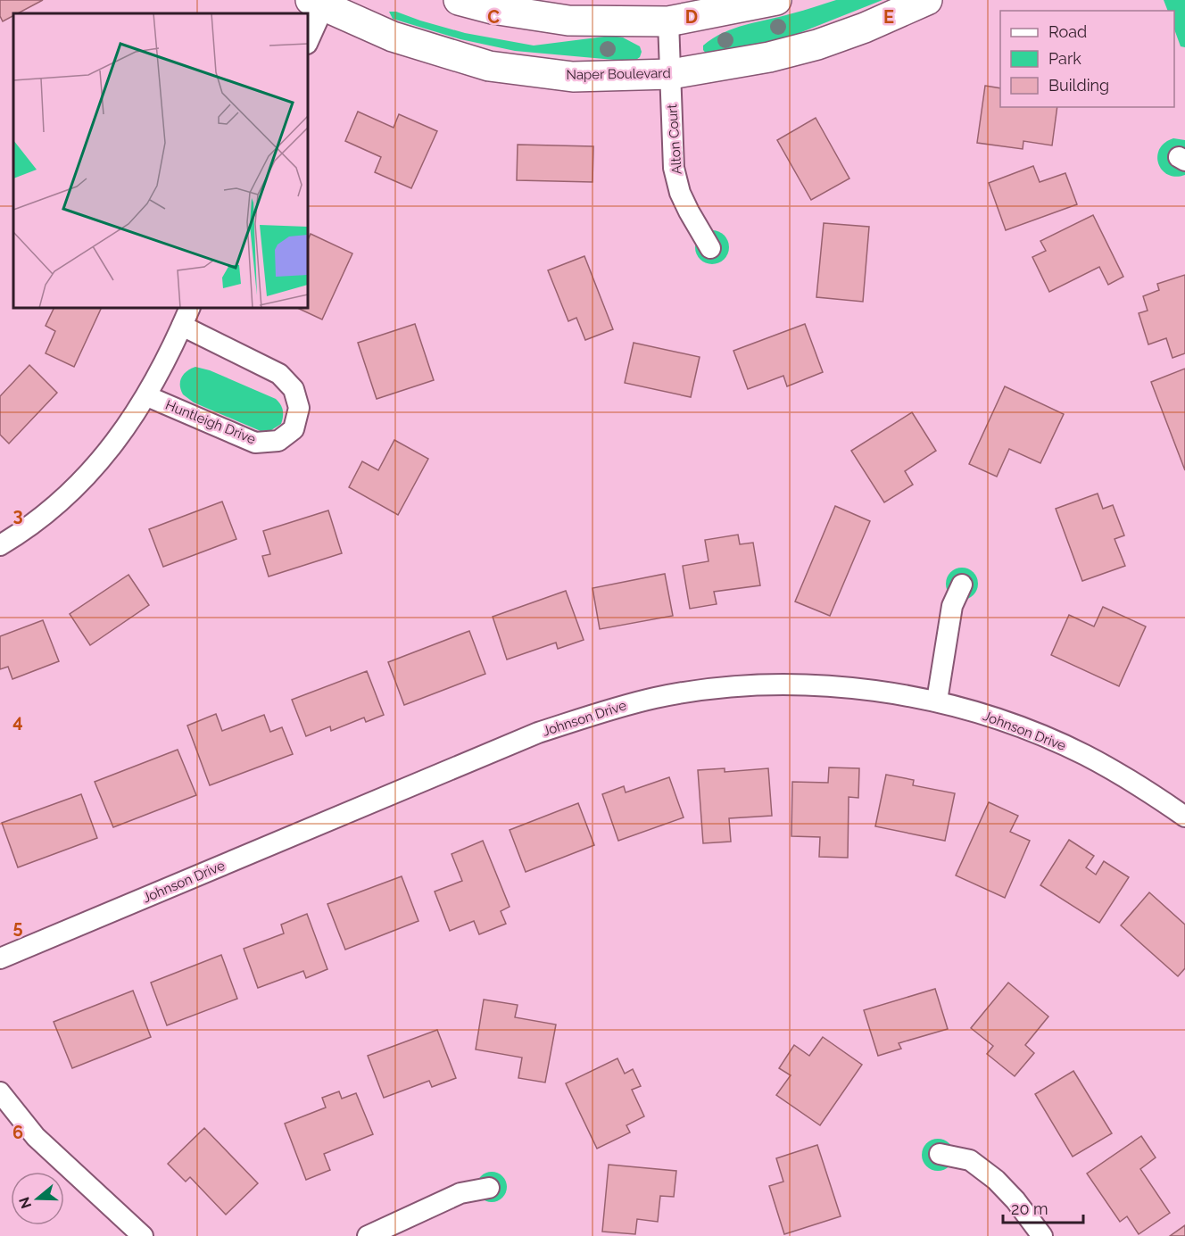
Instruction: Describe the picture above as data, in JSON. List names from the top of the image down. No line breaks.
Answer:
{"streets":{"main road":["Naper Boulevard"],"street":["Alton Court","Huntleigh Drive","Johnson Drive"]},"crossings":[["Naper Boulevard","Alton Court"]],"legend":["Road","Park","Building"],"scale_bar":"20 m","north":"left","grid":{"columns":["C","D","E"],"rows":["3","4","5","6"]}}
